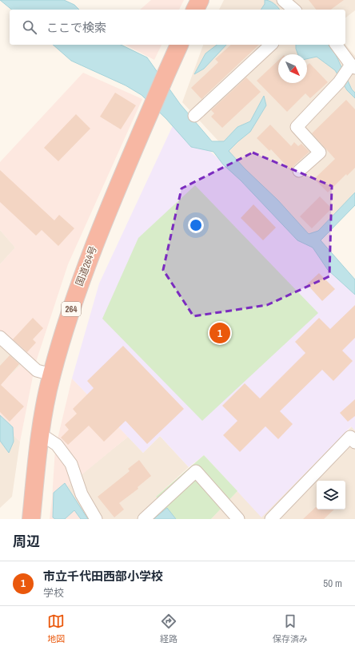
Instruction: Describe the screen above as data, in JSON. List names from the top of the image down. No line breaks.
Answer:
{"streets":{"highway":["国道264号","264"]},"north":"bottom right","page":{"search":"ここで検索","pins":"1","heading":"周辺","list":[{"mark":"1","name":"市立千代田西部小学校","note":"学校","value":"50 m"}],"nav":["地図","経路","保存済み"]}}
